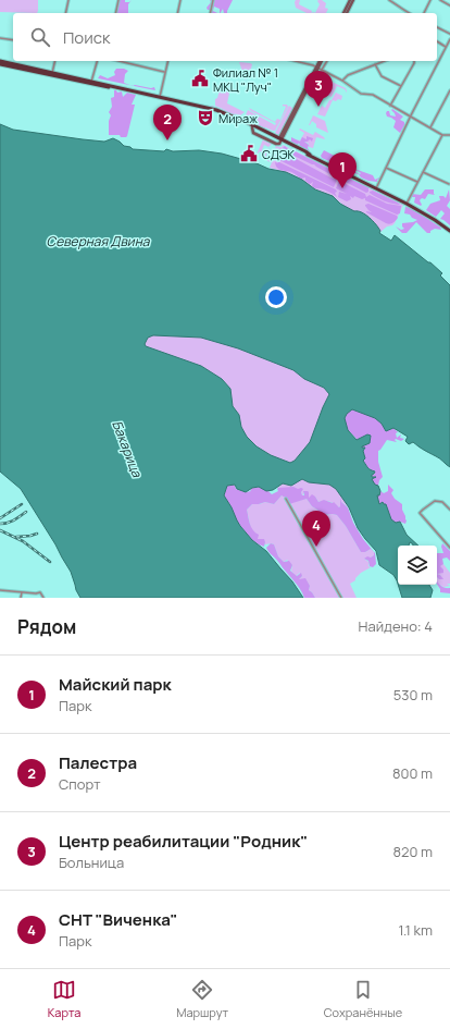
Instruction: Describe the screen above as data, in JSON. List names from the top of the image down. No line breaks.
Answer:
{"water":["Северная Двина","Бакарица"],"places":{"public building":["Филиал № 1 МКЦ \"Луч\"","СДЭК"],"theatre":["Мираж"]},"page":{"search":"Поиск","pins":["3","2","1","4"],"heading":["Рядом","Найдено: 4"],"list":[{"mark":"1","name":"Майский парк","note":"Парк","value":"530 m"},{"mark":"2","name":"Палестра","note":"Спорт","value":"800 m"},{"mark":"3","name":"Центр реабилитации \"Родник\"","note":"Больница","value":"820 m"},{"mark":"4","name":"СНТ \"Виченка\"","note":"Парк","value":"1.1 km"}],"nav":["Карта","Маршрут","Сохранённые"]}}
